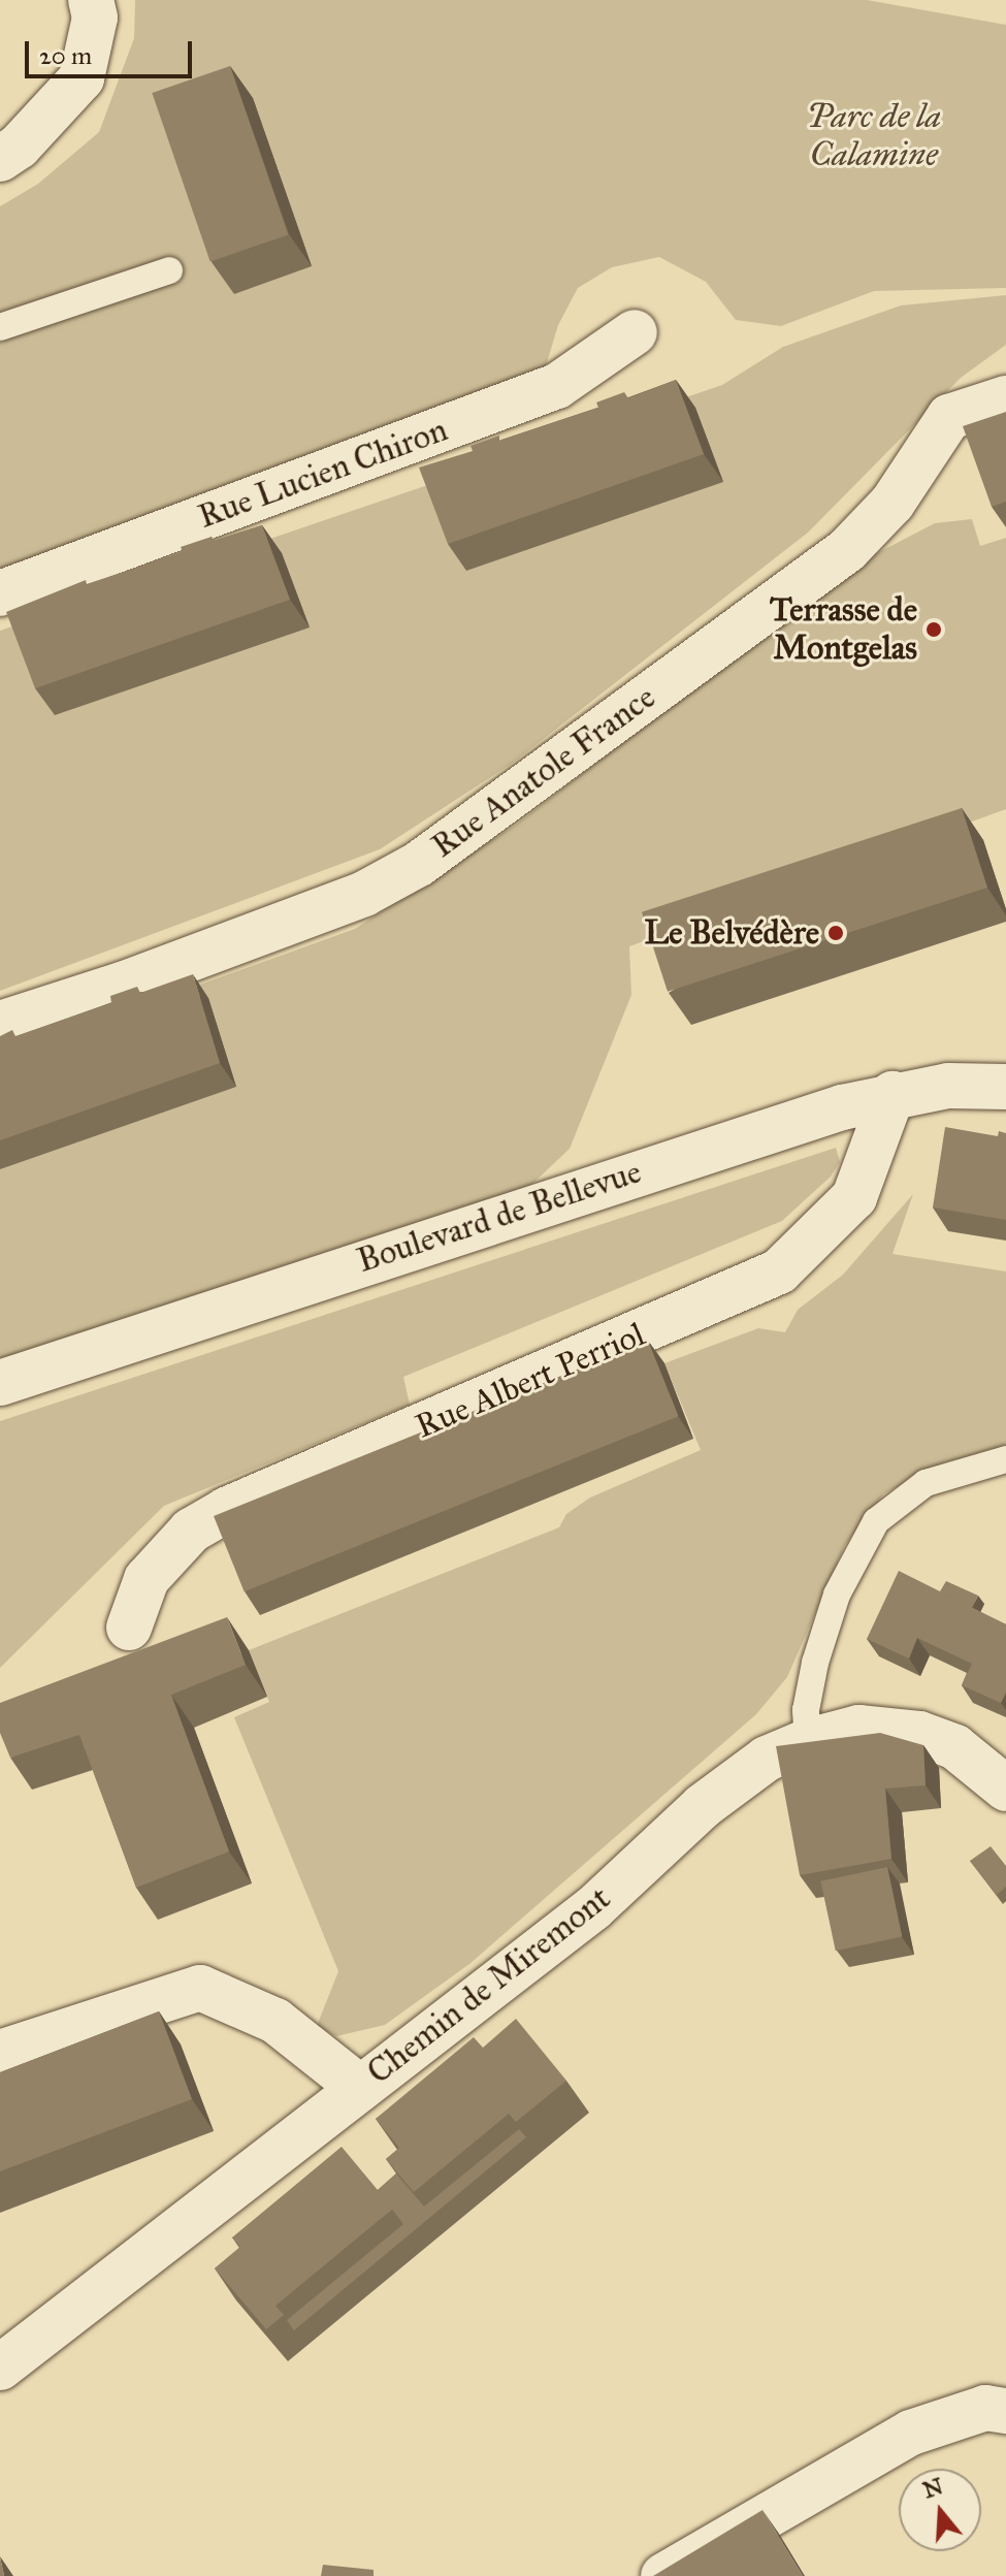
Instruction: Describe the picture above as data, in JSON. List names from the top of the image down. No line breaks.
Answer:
{"streets":{"street":["Rue Lucien Chiron","Rue Anatole France","Boulevard de Bellevue","Rue Albert Perriol","Chemin de Miremont"]},"crossings":[["Boulevard de Bellevue","Rue Albert Perriol"]],"parks":["Parc de la Calamine"],"places":["Terrasse de Montgelas","Le Belvédère"],"scale_bar":"20 m","north":"top"}
